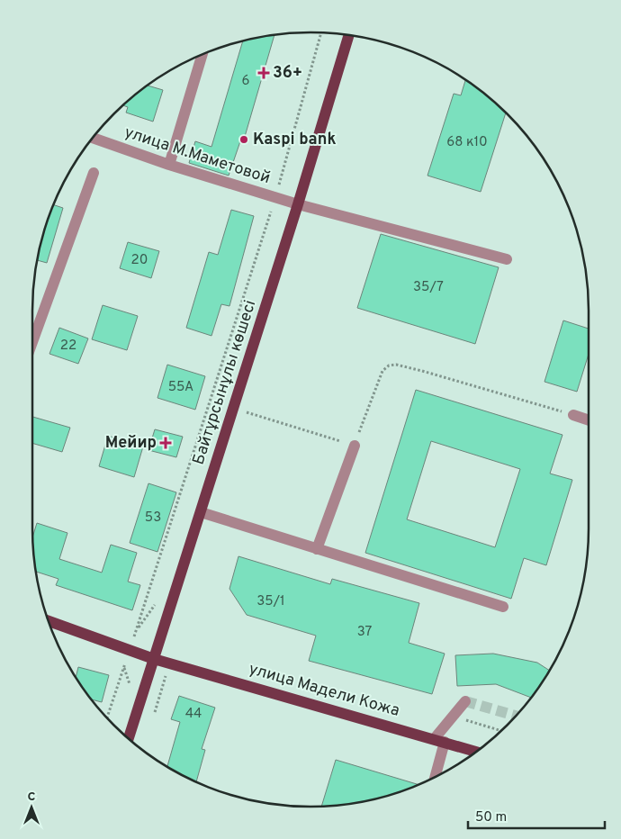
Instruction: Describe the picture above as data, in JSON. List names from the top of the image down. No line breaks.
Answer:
{"streets":{"main road":["Байтұрсынұлы көшесі","улица Мадели Кожа"],"street":["улица М.Маметовой"]},"crossings":[["улица М.Маметовой","Байтұрсынұлы көшесі"],["Байтұрсынұлы көшесі","улица Мадели Кожа"]],"places":{"health":["36+","Мейир"],"other":["Kaspi bank"]},"house_numbers":["6","68 к10","20","35/7","22","55А","53","35/1","37","44"],"scale_bar":"50 m","north":"top"}
